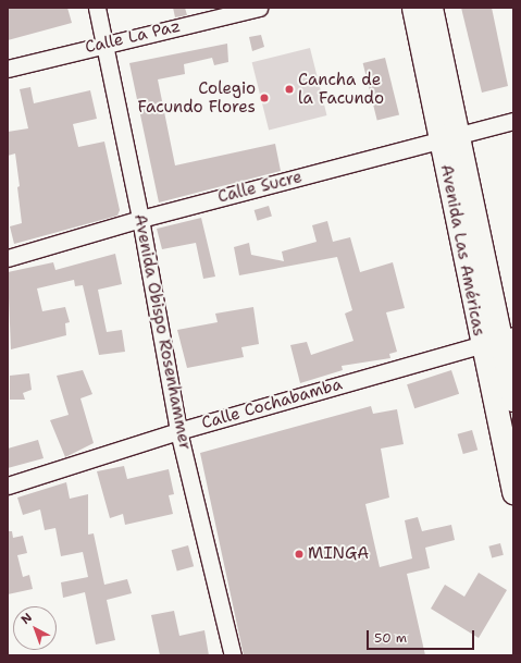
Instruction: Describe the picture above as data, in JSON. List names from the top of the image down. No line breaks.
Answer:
{"streets":{"main road":["Avenida Las Américas"],"street":["Calle La Paz","Calle Sucre","Avenida Obispo Rosenhammer","Calle Cochabamba"]},"crossings":[["Calle La Paz","Avenida Obispo Rosenhammer"],["Calle Sucre","Avenida Las Américas"],["Calle Sucre","Avenida Obispo Rosenhammer"],["Avenida Las Américas","Calle Cochabamba"],["Avenida Obispo Rosenhammer","Calle Cochabamba"]],"places":["Cancha de la Facundo","Colegio Facundo Flores","MINGA"],"scale_bar":"50 m","north":"top left"}
